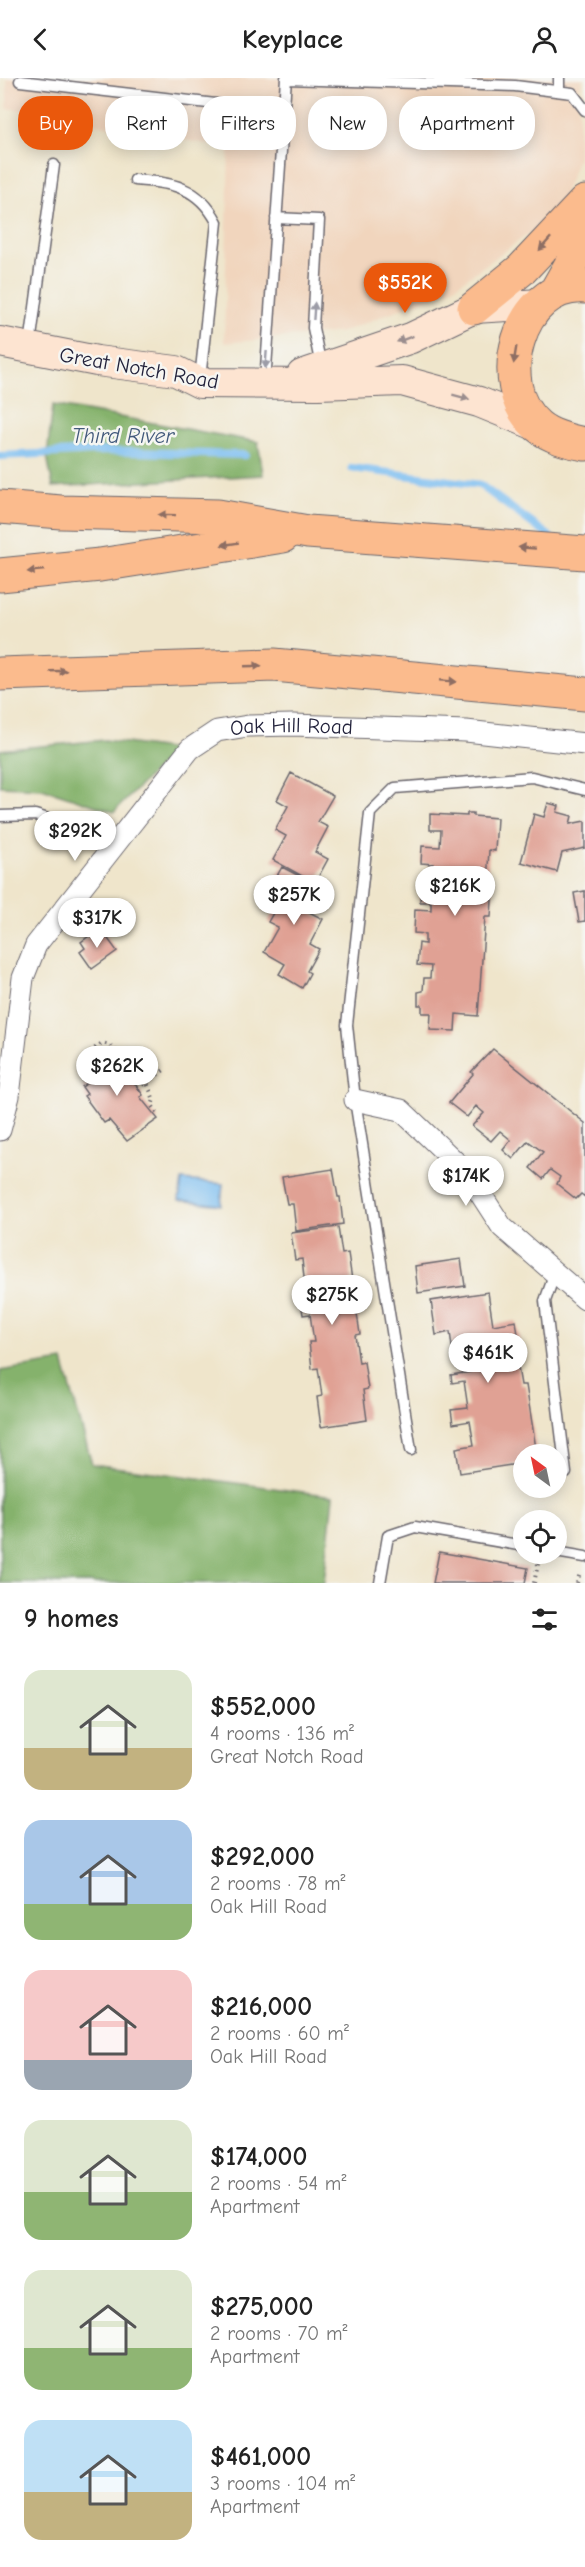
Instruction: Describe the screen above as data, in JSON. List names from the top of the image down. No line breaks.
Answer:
{"streets":{"street":["Great Notch Road","Oak Hill Road"]},"water":["Third River"],"north":"top left","page":{"header":"Keyplace","chip":["Buy","Rent","Filters","New","Apartment"],"price":["$552K","$292K","$216K","$257K","$317K","$262K","$174K","$275K","$461K"],"heading":"9 homes","list":[{"name":"$552,000","note":"4 rooms · 136 m² · Great Notch Road"},{"name":"$292,000","note":"2 rooms · 78 m² · Oak Hill Road"},{"name":"$216,000","note":"2 rooms · 60 m² · Oak Hill Road"},{"name":"$174,000","note":"2 rooms · 54 m² · Apartment"},{"name":"$275,000","note":"2 rooms · 70 m² · Apartment"},{"name":"$461,000","note":"3 rooms · 104 m² · Apartment"}]}}
